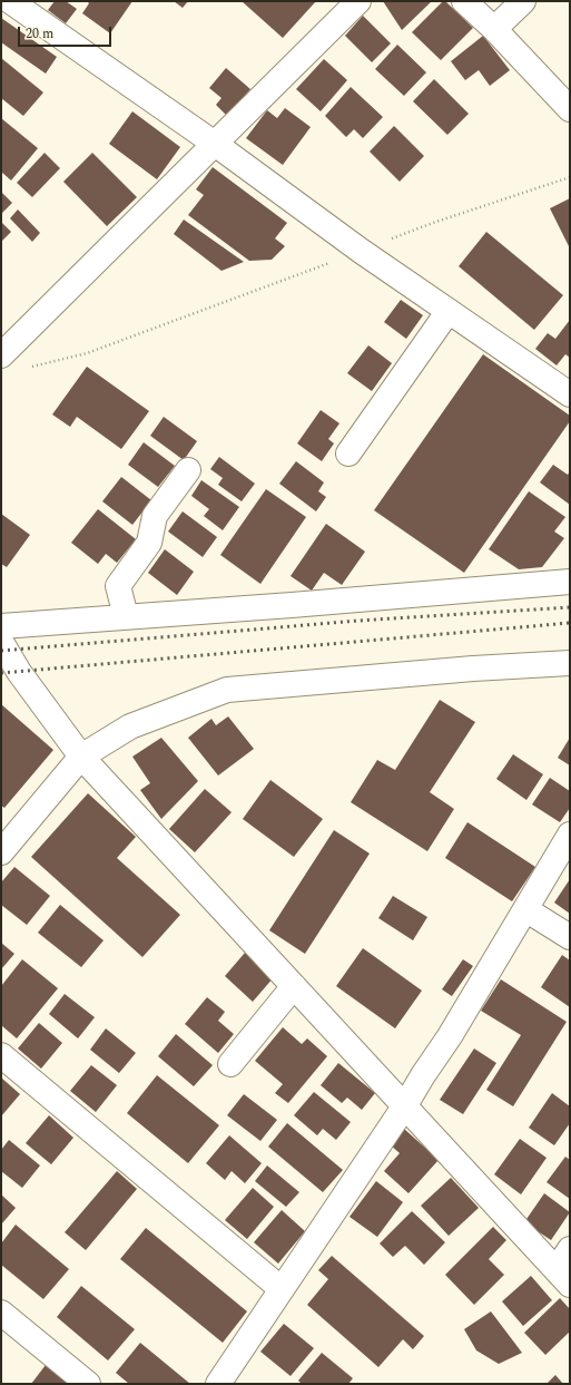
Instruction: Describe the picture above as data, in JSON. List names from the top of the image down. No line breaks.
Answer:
{"scale_bar":"20 m"}
